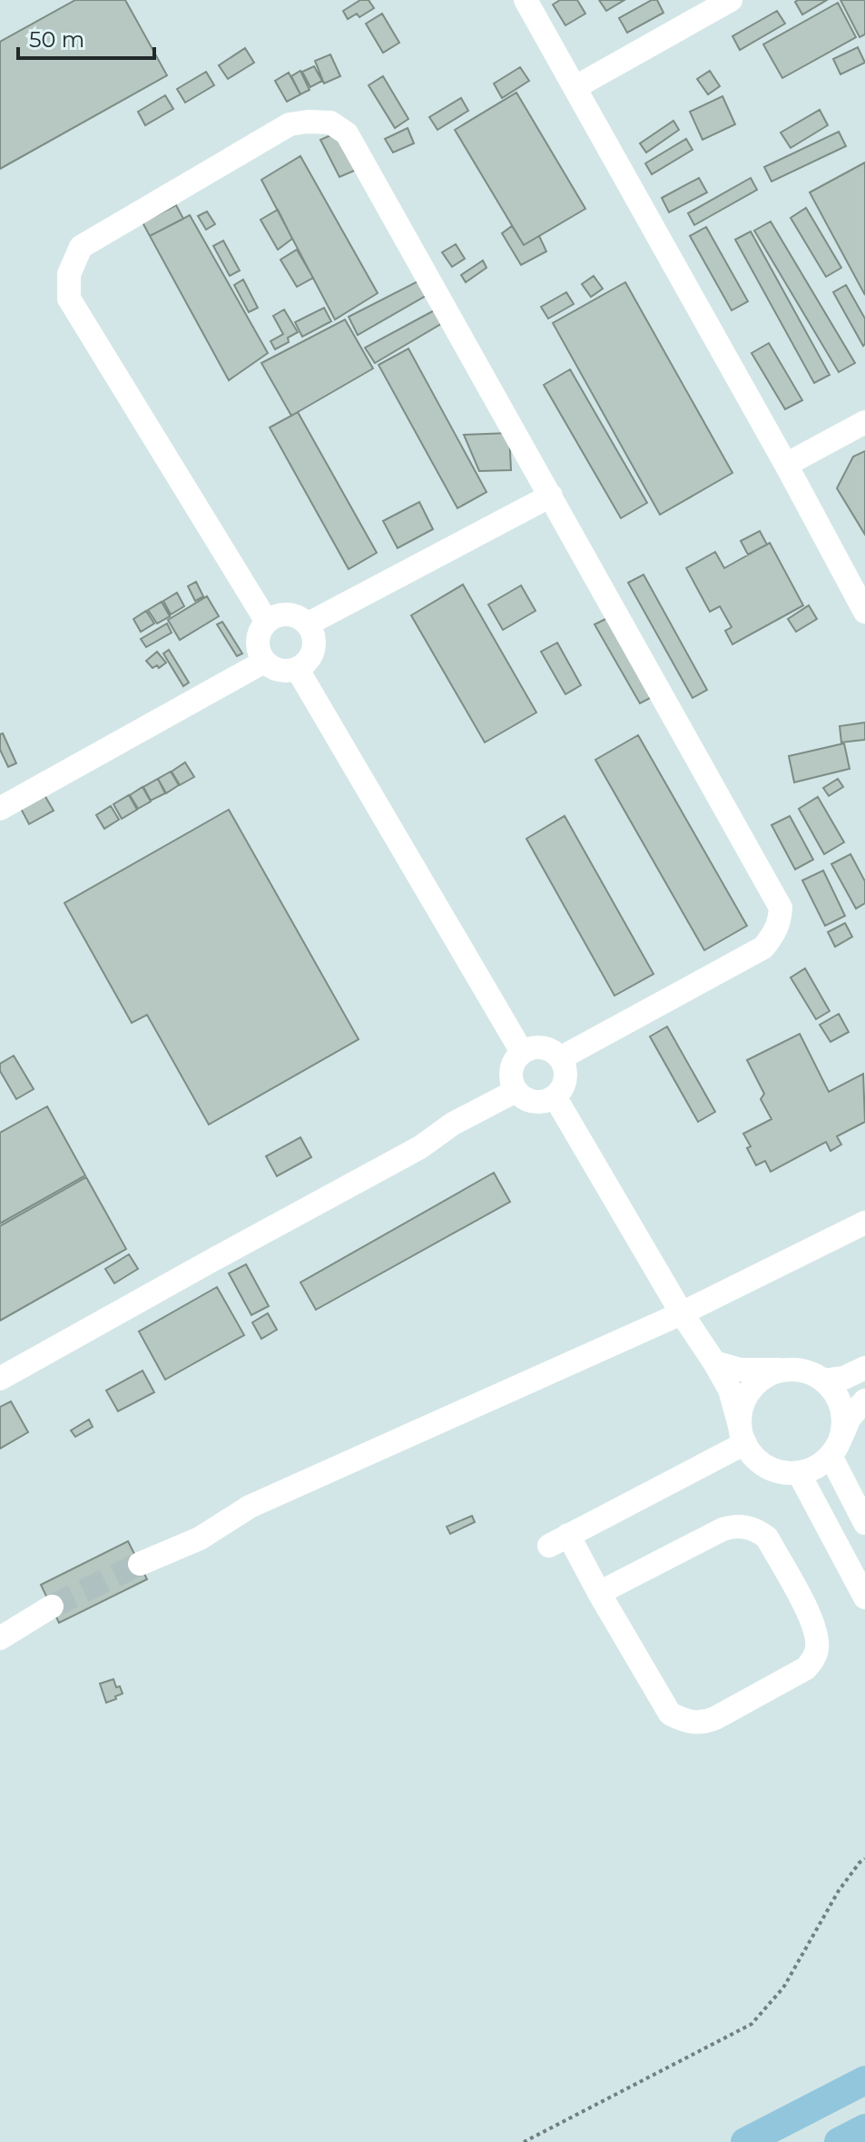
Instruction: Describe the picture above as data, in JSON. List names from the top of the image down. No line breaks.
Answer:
{"scale_bar":"50 m"}
